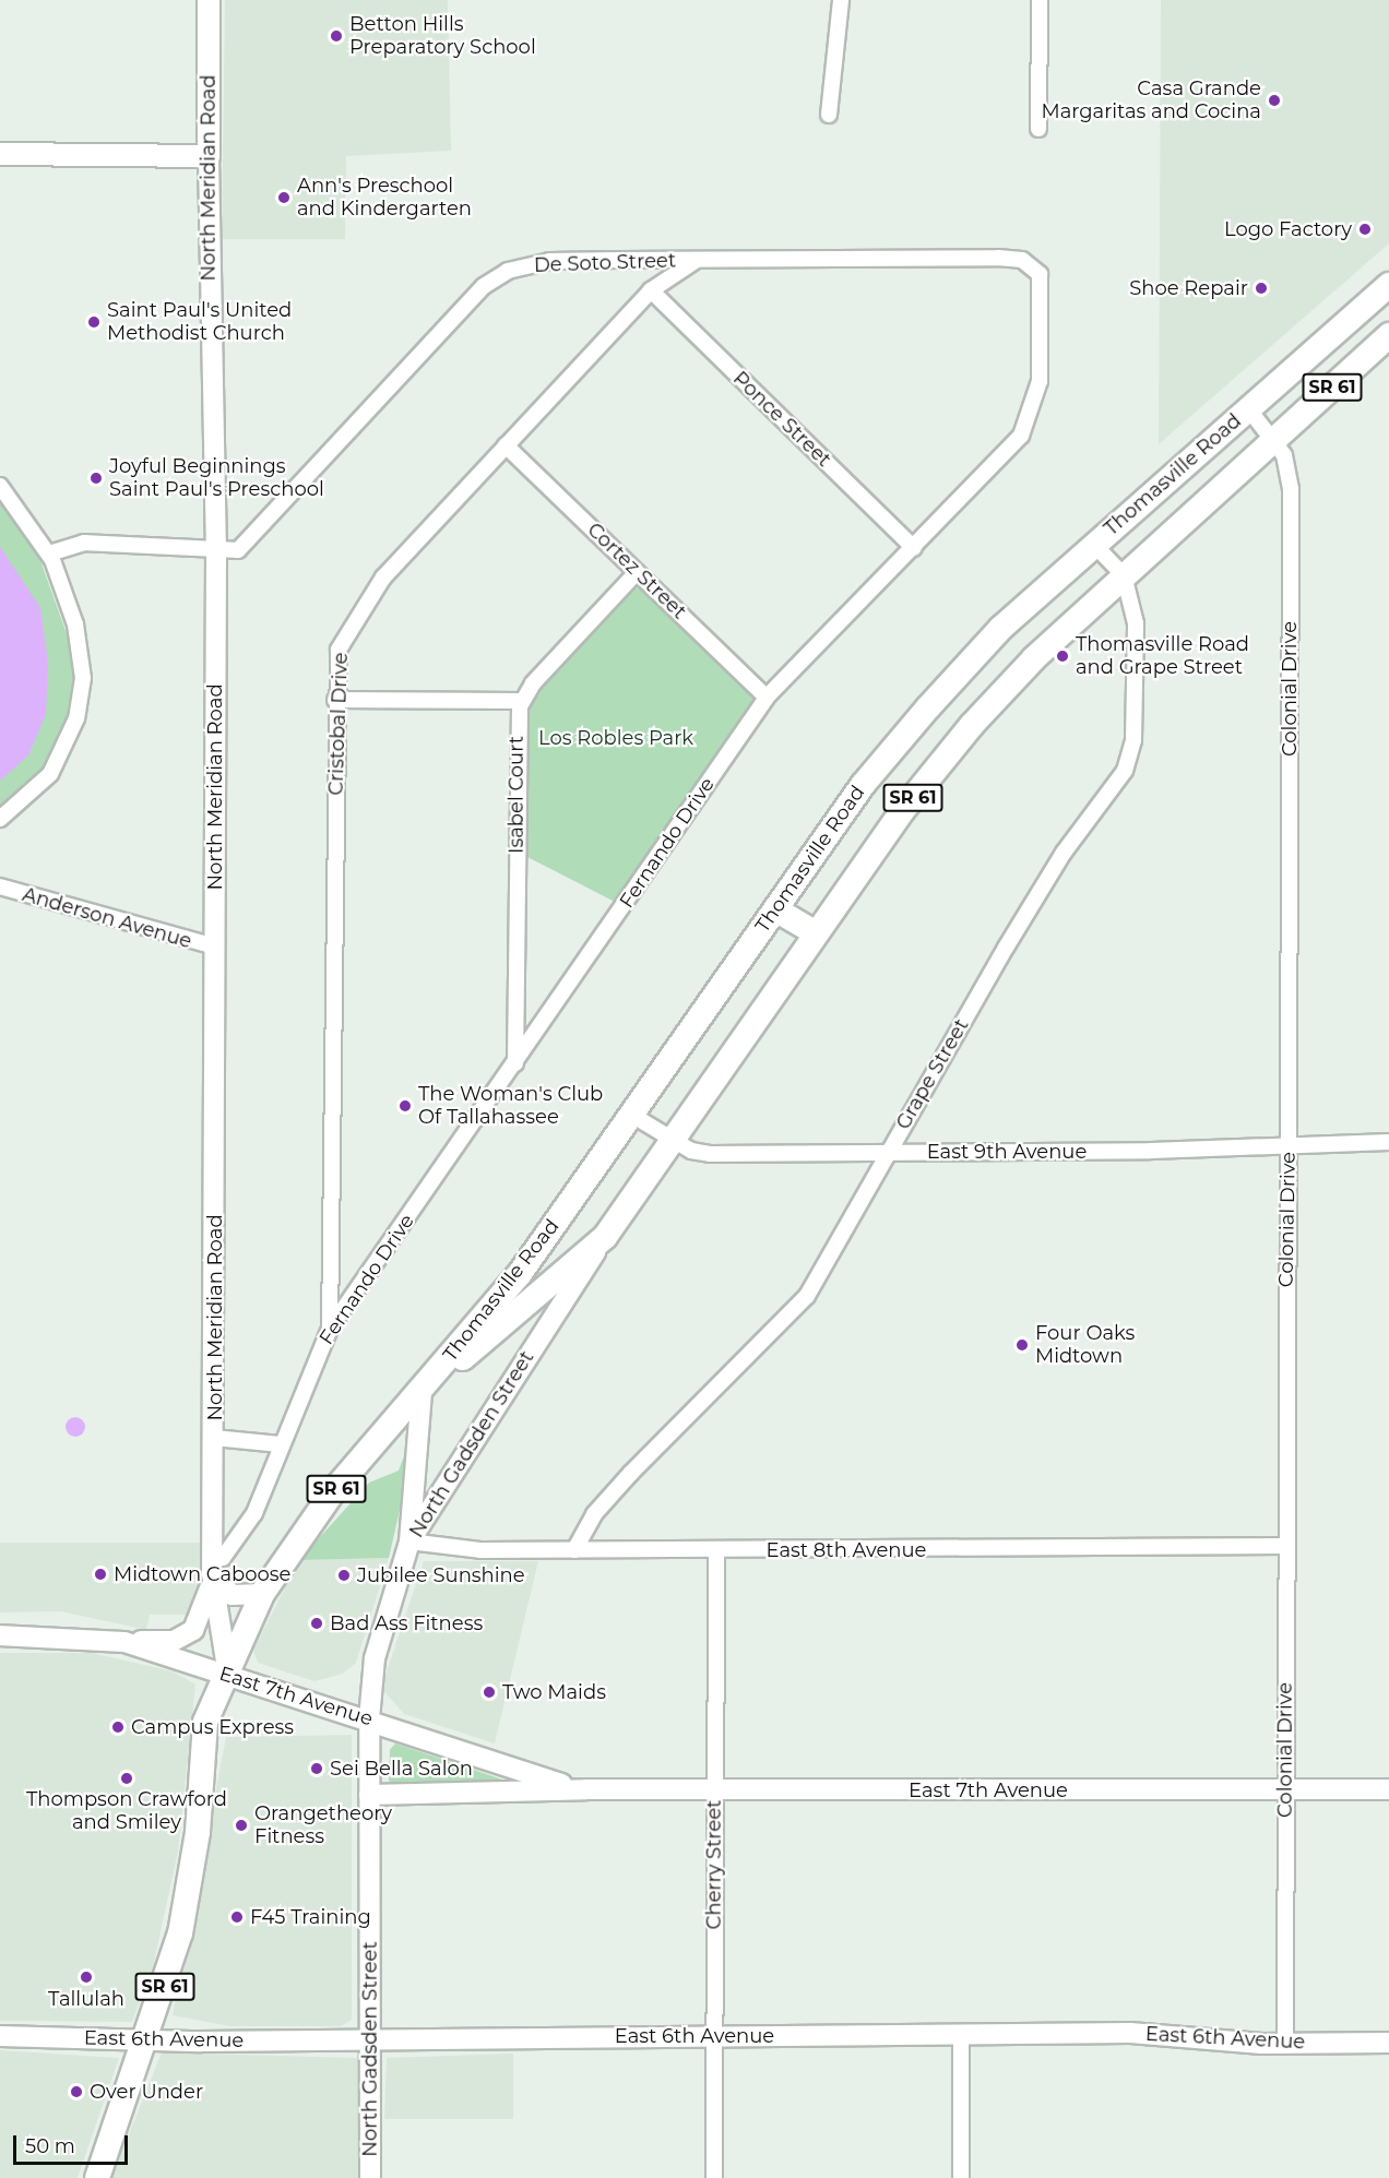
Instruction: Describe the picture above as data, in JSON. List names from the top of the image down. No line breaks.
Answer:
{"streets":{"main road":["North Meridian Road","SR 61","Thomasville Road"],"street":["De Soto Street","Ponce Street","Cortez Street","Colonial Drive","Cristobal Drive","Isabel Court","Fernando Drive","Anderson Avenue","Grape Street","East 9th Avenue","North Gadsden Street","East 8th Avenue","East 7th Avenue","Cherry Street","East 6th Avenue"]},"crossings":[["North Meridian Road","De Soto Street"],["North Meridian Road","Thomasville Road"],["North Meridian Road","Fernando Drive"],["North Meridian Road","Anderson Avenue"],["North Meridian Road","East 7th Avenue"],["De Soto Street","Cristobal Drive"],["De Soto Street","Fernando Drive"],["Ponce Street","Cristobal Drive"],["Ponce Street","Fernando Drive"],["Thomasville Road","Colonial Drive"],["Thomasville Road","Grape Street"],["Thomasville Road","East 9th Avenue"],["Thomasville Road","North Gadsden Street"],["Thomasville Road","East 7th Avenue"],["Thomasville Road","East 6th Avenue"],["Cortez Street","Cristobal Drive"],["Cortez Street","Fernando Drive"],["Colonial Drive","East 9th Avenue"],["Colonial Drive","East 8th Avenue"],["Colonial Drive","East 7th Avenue"],["Colonial Drive","East 6th Avenue"],["Cristobal Drive","Fernando Drive"],["Isabel Court","Fernando Drive"],["Grape Street","East 9th Avenue"],["Grape Street","East 8th Avenue"],["North Gadsden Street","East 8th Avenue"],["North Gadsden Street","East 7th Avenue"],["North Gadsden Street","East 6th Avenue"],["East 8th Avenue","Cherry Street"],["East 7th Avenue","Cherry Street"],["Cherry Street","East 6th Avenue"]],"parks":["Los Robles Park"],"places":["Betton Hills Preparatory School","Casa Grande Margaritas and Cocina","Ann's Preschool and Kindergarten","Logo Factory","Shoe Repair","Saint Paul's United Methodist Church","Joyful Beginnings Saint Paul's Preschool","Thomasville Road and Grape Street","The Woman's Club Of Tallahassee","Four Oaks Midtown","Midtown Caboose","Jubilee Sunshine","Bad Ass Fitness","Two Maids","Campus Express","Sei Bella Salon","Thompson Crawford and Smiley","Orangetheory Fitness","F45 Training","Tallulah","Over Under"],"scale_bar":"50 m"}
